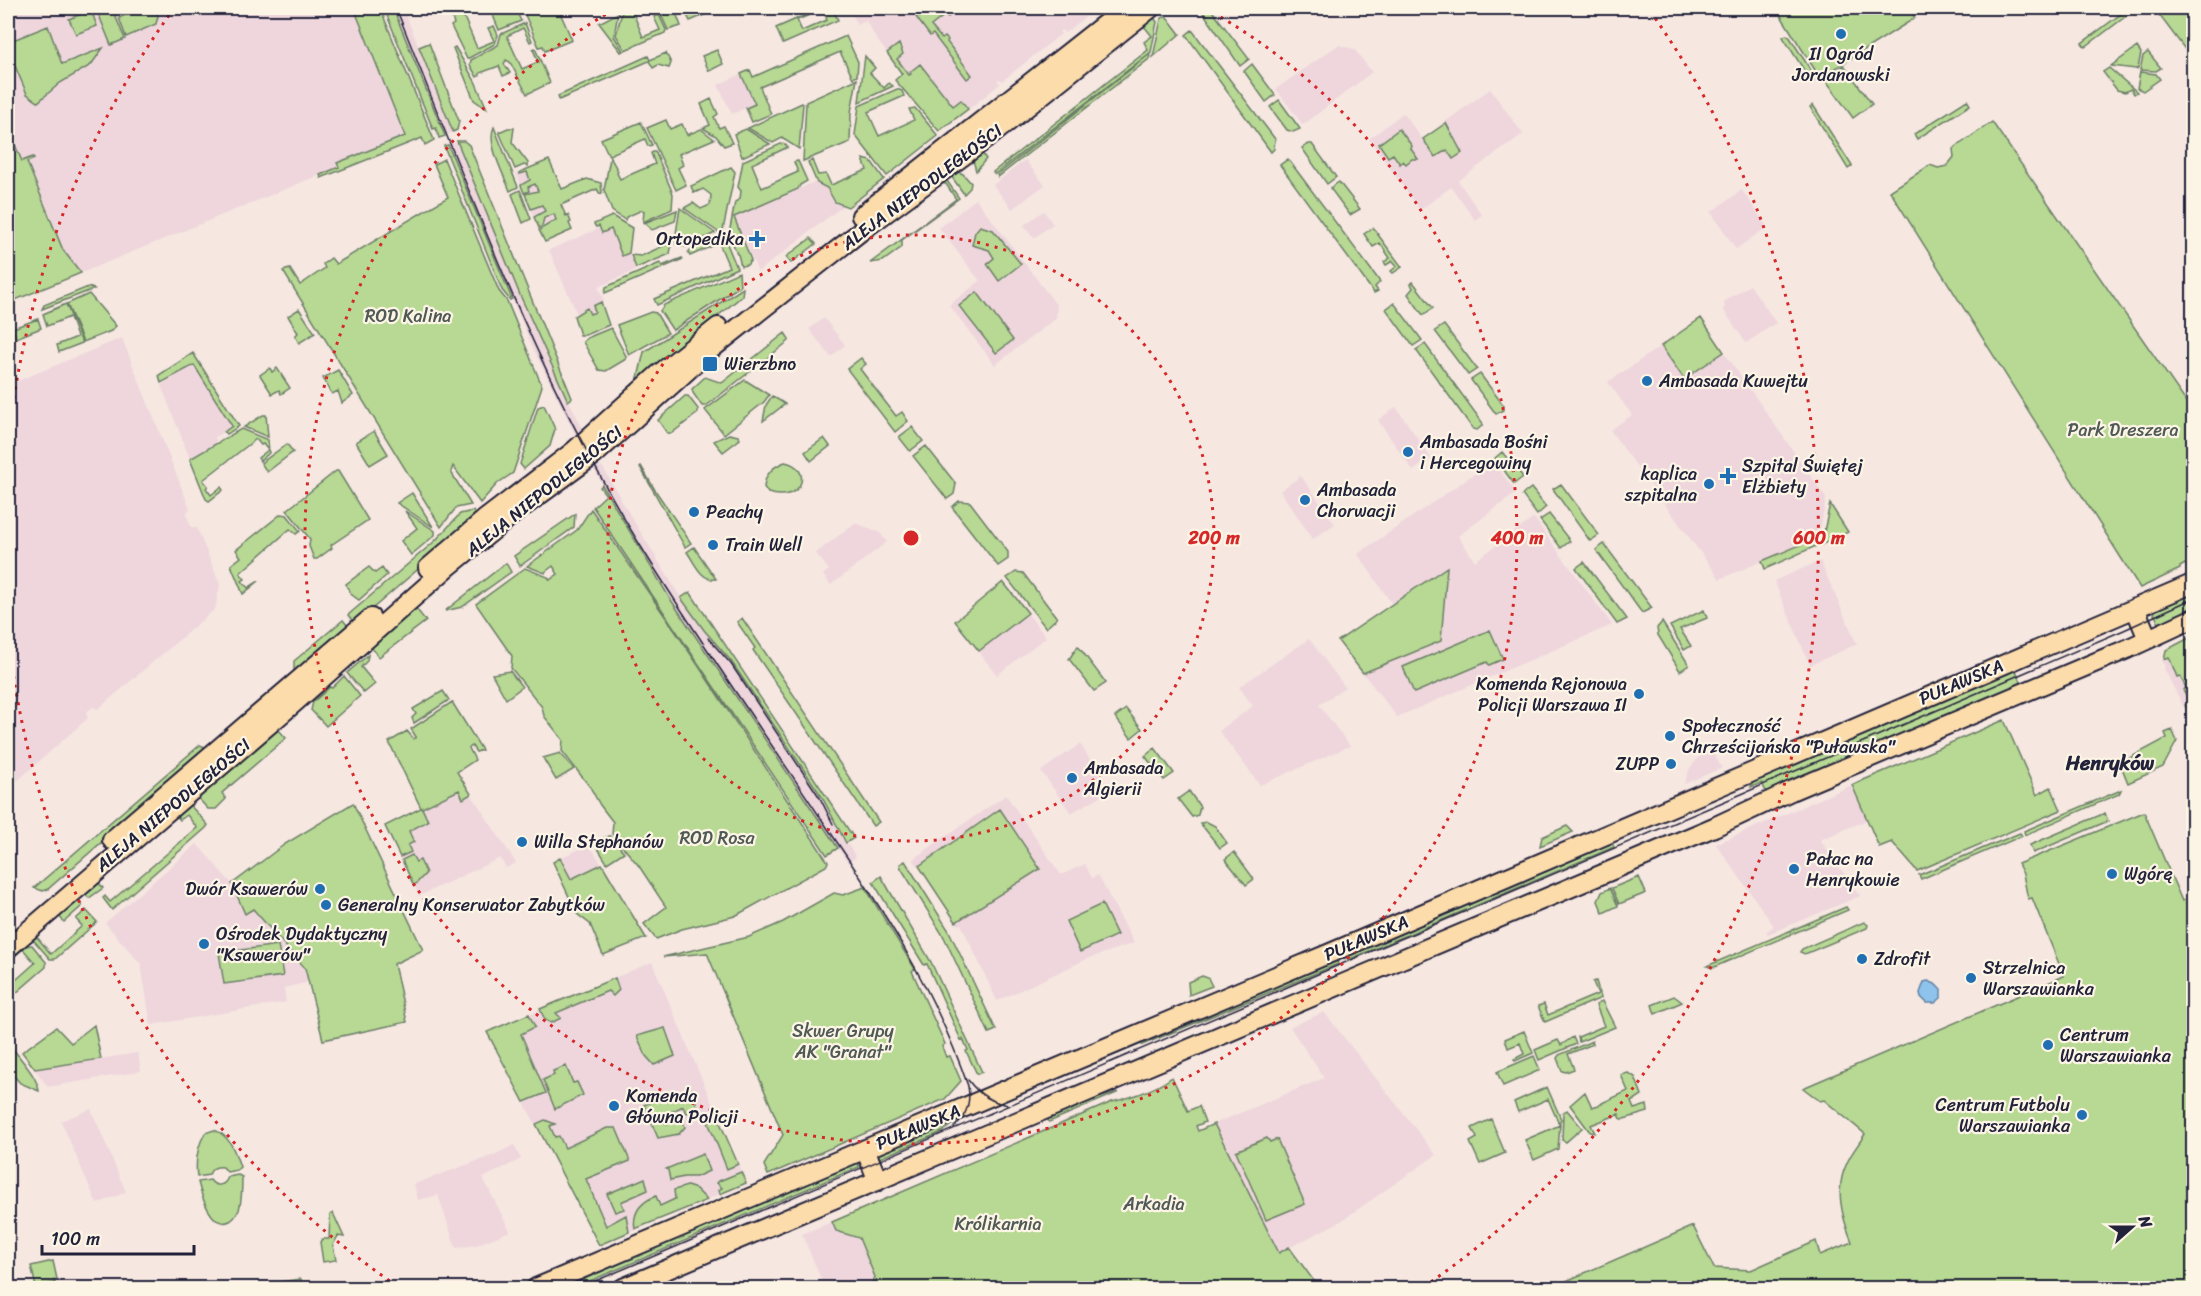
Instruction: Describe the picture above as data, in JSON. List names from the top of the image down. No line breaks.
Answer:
{"streets":{"main road":["ALEJA NIEPODLEGŁOŚCI","PUŁAWSKA"]},"districts":["Henryków"],"parks":["ROD Kalina","Park Dreszera","ROD Rosa","Skwer Grupy AK \"Granat\"","Arkadia","Królikarnia"],"places":{"other":["II Ogród Jordanowski","Ambasada Kuwejtu","Ambasada Bośni i Hercegowiny","kaplica szpitalna","Ambasada Chorwacji","Peachy","Train Well","Komenda Rejonowa Policji Warszawa II","Społeczność Chrześcijańska \"Puławska\"","ZUPP","Ambasada Algierii","Willa Stephanów","Pałac na Henrykowie","Wgórę","Dwór Ksawerów","Generalny Konserwator Zabytków","Ośrodek Dydaktyczny \"Ksawerów\"","Zdrofit","Strzelnica Warszawianka","Centrum Warszawianka","Komenda Główna Policji","Centrum Futbolu Warszawianka"],"health":["Ortopedika","Szpital Świętej Elżbiety"],"transit":["Wierzbno"]},"scale_bar":"100 m","north":"right","rings":["200 m","400 m","600 m"]}
